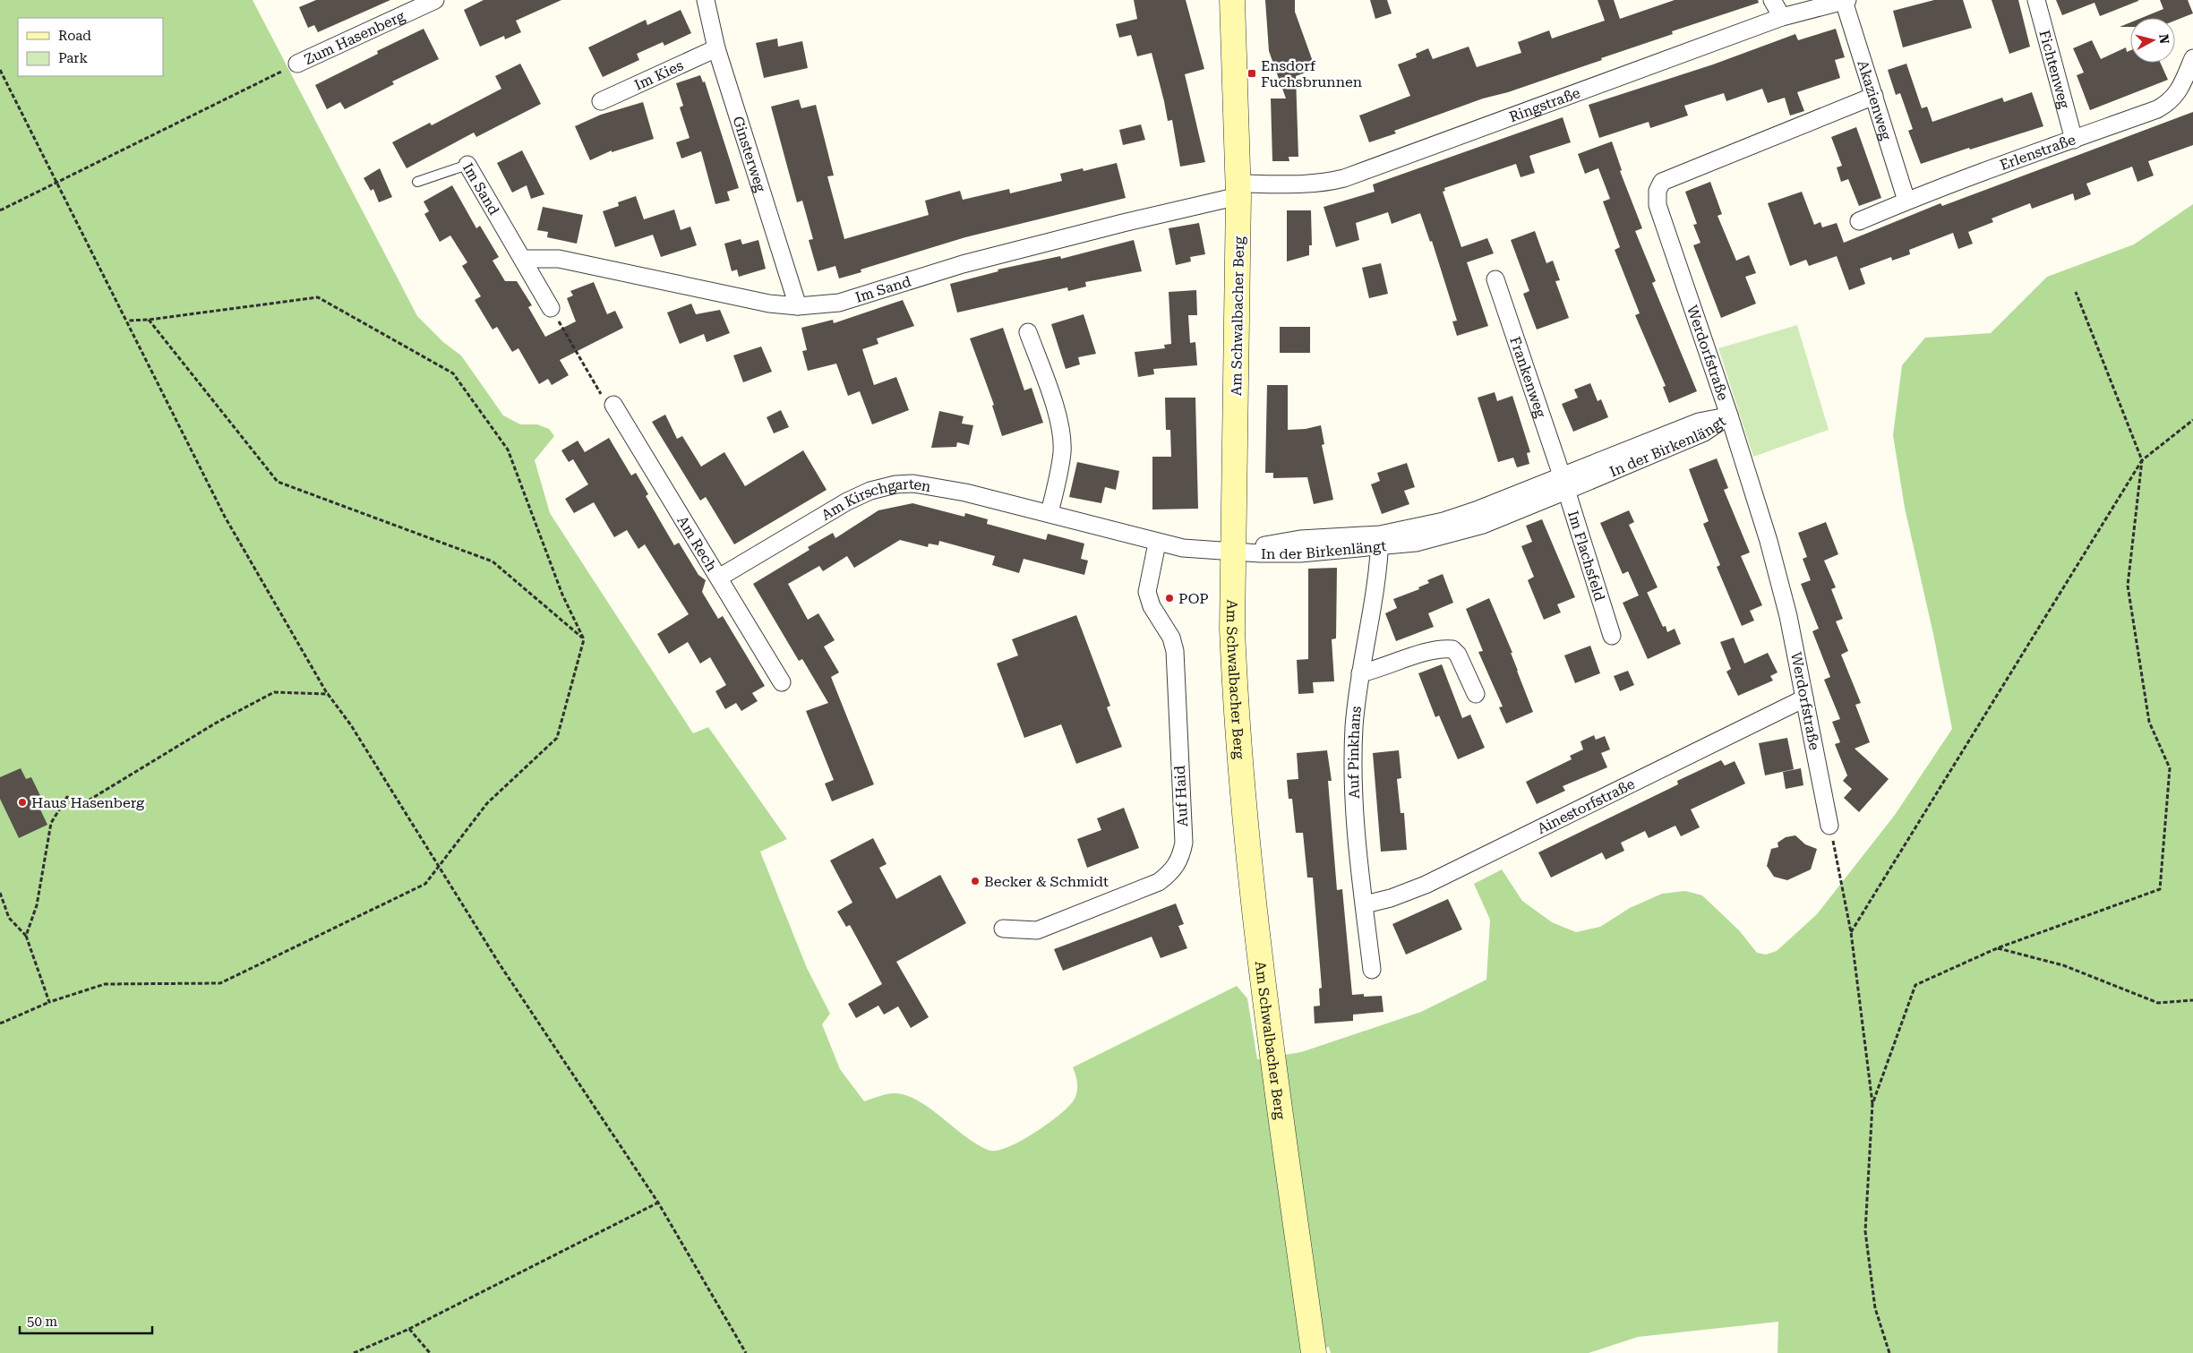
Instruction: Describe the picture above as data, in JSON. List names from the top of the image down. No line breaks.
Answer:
{"streets":{"main road":["Am Schwalbacher Berg"],"street":["Zum Hasenberg","Fichtenweg","Im Kies","Akazienweg","Ringstraße","Erlenstraße","Ginsterweg","Im Sand","Werdorfstraße","Frankenweg","In der Birkenlängt","Am Kirschgarten","Am Rech","Im Flachsfeld","Auf Pinkhans","Auf Haid","Ainestorfstraße"]},"crossings":[["Fichtenweg","Erlenstraße"],["Im Kies","Ginsterweg"],["Akazienweg","Ringstraße"],["Akazienweg","Erlenstraße"],["Akazienweg","Werdorfstraße"],["Ringstraße","Im Sand"],["Ringstraße","Am Schwalbacher Berg"],["Ginsterweg","Im Sand"],["Im Sand","Am Schwalbacher Berg"],["Am Schwalbacher Berg","In der Birkenlängt"],["Am Schwalbacher Berg","Am Kirschgarten"],["Werdorfstraße","In der Birkenlängt"],["Werdorfstraße","Ainestorfstraße"],["Frankenweg","In der Birkenlängt"],["Frankenweg","Im Flachsfeld"],["In der Birkenlängt","Am Kirschgarten"],["In der Birkenlängt","Im Flachsfeld"],["In der Birkenlängt","Auf Pinkhans"],["Am Kirschgarten","Am Rech"],["Am Kirschgarten","Auf Haid"],["Auf Pinkhans","Ainestorfstraße"]],"places":{"transit":["Ensdorf Fuchsbrunnen"],"other":["POP","Haus Hasenberg","Becker & Schmidt"]},"legend":["Road","Park"],"scale_bar":"50 m","north":"right"}
